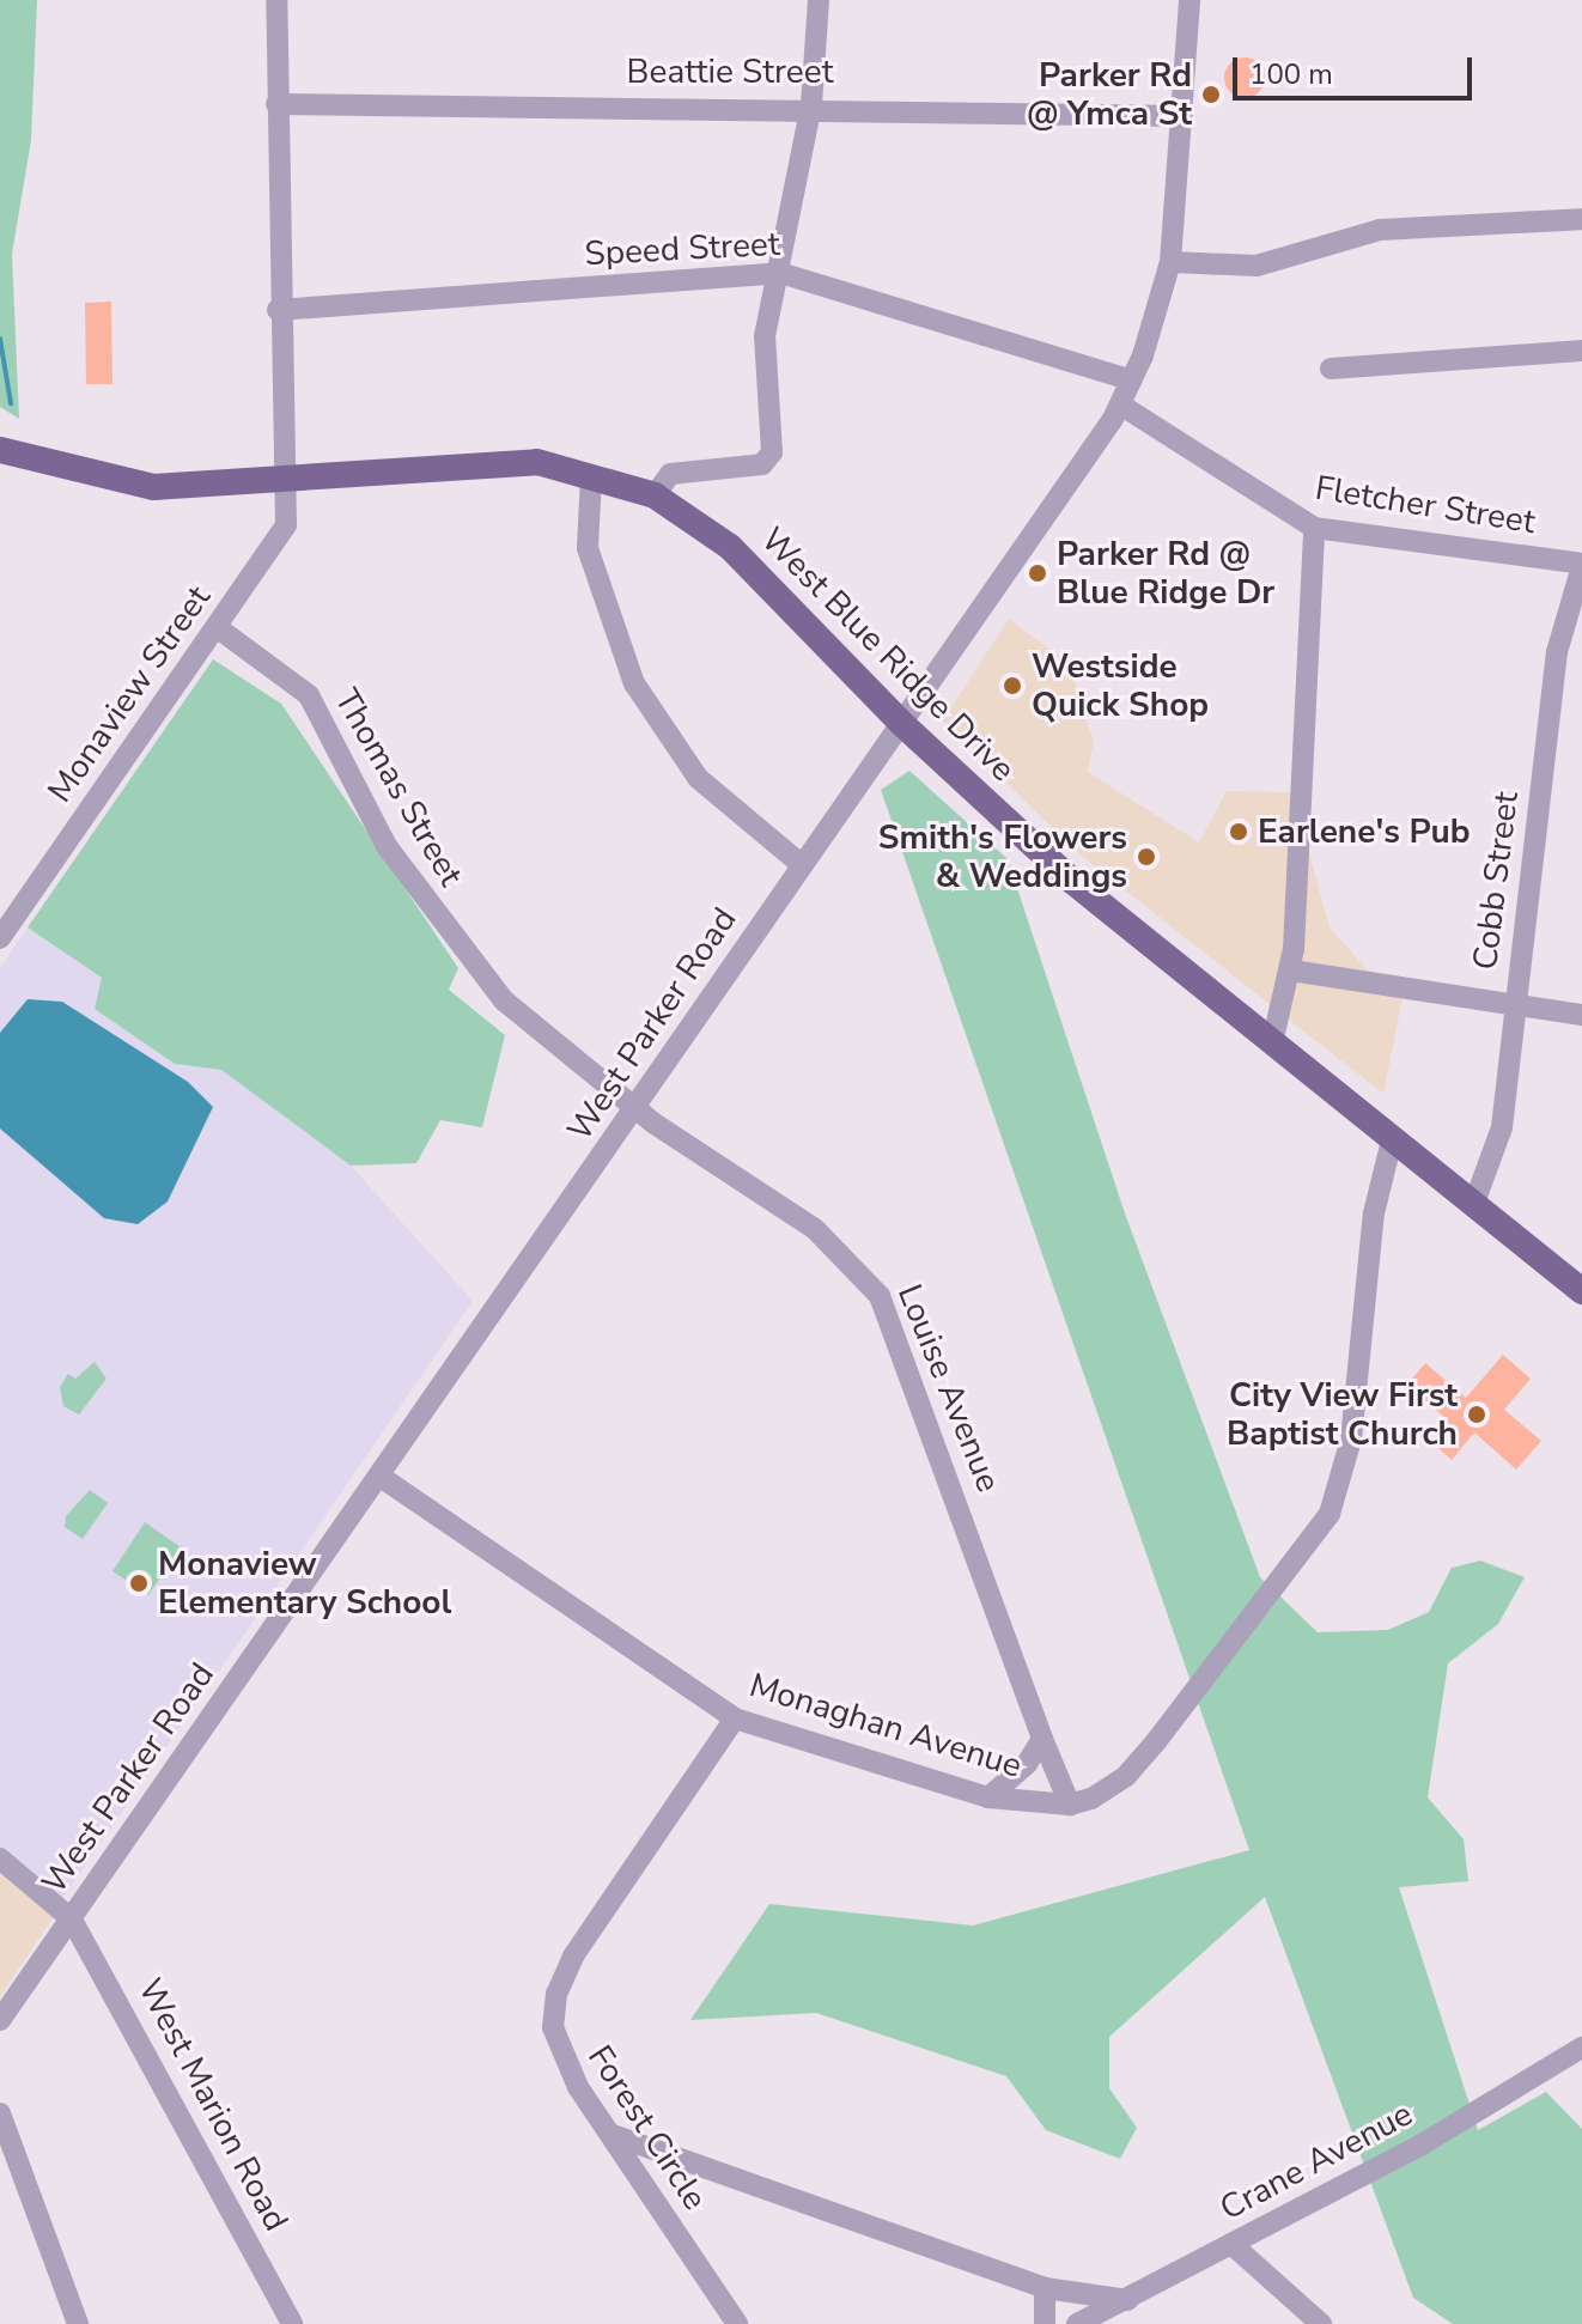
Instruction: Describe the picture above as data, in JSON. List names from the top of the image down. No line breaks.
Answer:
{"streets":{"main road":["West Blue Ridge Drive"],"street":["Beattie Street","Speed Street","Fletcher Street","Monaview Street","Thomas Street","Cobb Street","West Parker Road","Louise Avenue","Monaghan Avenue","West Marion Road","Forest Circle","Crane Avenue"]},"crossings":[["Beattie Street","West Parker Road"],["Speed Street","West Parker Road"],["Fletcher Street","Cobb Street"],["Fletcher Street","West Parker Road"],["West Blue Ridge Drive","Monaview Street"],["West Blue Ridge Drive","Cobb Street"],["West Blue Ridge Drive","West Parker Road"],["Monaview Street","Thomas Street"],["Thomas Street","West Parker Road"],["Thomas Street","Louise Avenue"],["West Parker Road","Louise Avenue"],["West Parker Road","Monaghan Avenue"],["West Parker Road","West Marion Road"],["Louise Avenue","Monaghan Avenue"],["Monaghan Avenue","Forest Circle"]],"places":["Parker Rd @ Ymca St","Parker Rd @ Blue Ridge Dr","Westside Quick Shop","Earlene's Pub","Smith's Flowers & Weddings","City View First Baptist Church","Monaview Elementary School"],"scale_bar":"100 m"}
